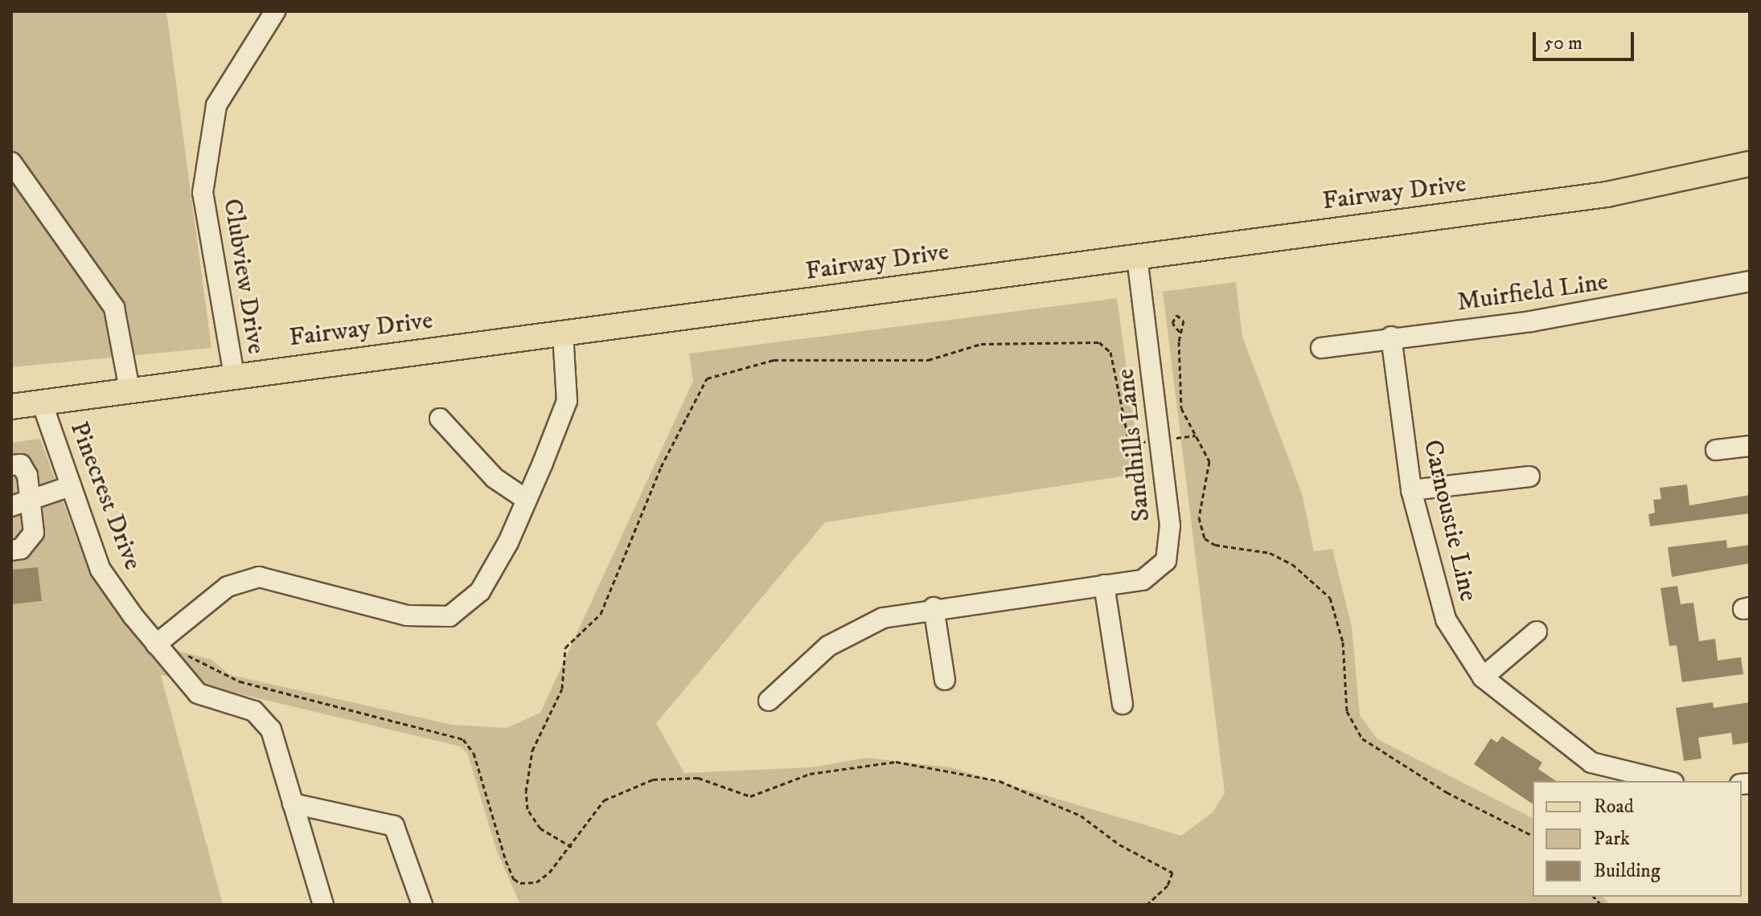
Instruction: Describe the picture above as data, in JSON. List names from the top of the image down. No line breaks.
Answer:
{"streets":{"main road":["Fairway Drive"],"street":["Clubview Drive","Muirfield Line","Sandhills Lane","Pinecrest Drive","Carnoustie Line"]},"crossings":[["Fairway Drive","Clubview Drive"],["Fairway Drive","Sandhills Lane"],["Fairway Drive","Pinecrest Drive"],["Muirfield Line","Carnoustie Line"]],"legend":["Road","Park","Building"],"scale_bar":"50 m"}
